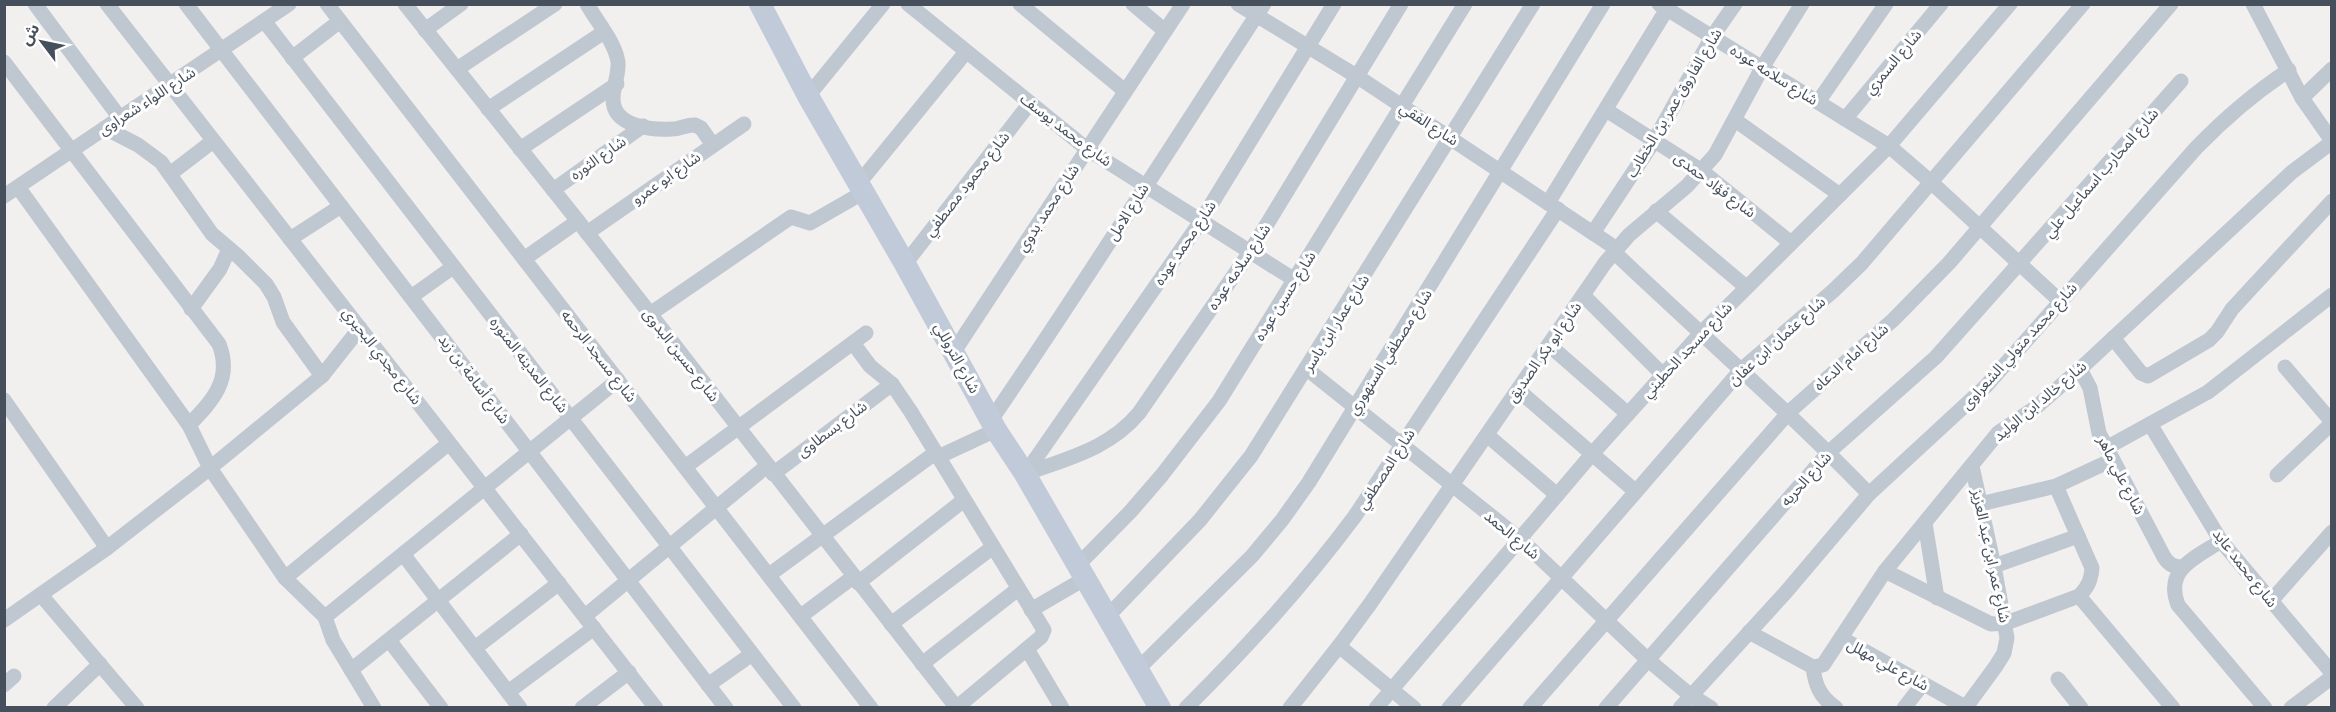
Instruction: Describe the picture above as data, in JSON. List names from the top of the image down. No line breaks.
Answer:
{"streets":{"street":["شارع السمري","شارع سلامه عوده","شارع اللواء شعراوى","شارع الفاروق عمر بن الخطاب","شارع الفقي","شارع محمد يوسف","شارع الثوره","شارع المحارب اسماعيل علي","شارع ابو عمرو","شارع محمود مصطفي","شارع فؤاد حمدى","شارع محمد بدوي","شارع الامل","شارع محمد عوده","شارع حسين عوده","شارع عمار ابن ياسر","شارع عثمان ابن عفان","شارع محمد متولي الشعراوى","شارع مسجد الحطيني","شارع مصطفي السنهوري","شارع ابو بكر الصديق","شارع حسين البدوى","شارع مجدي البحيري","شارع مسجد الرحمه","شارع امام الدعاه","شارع التروللي","شارع المدينه المنوره","شارع أسامة بن زيد","شارع خالد ابن الوليد","شارع بسطاوى","شارع المصطفي","شارع علي ماهر","شارع الحريه","شارع الحمد","شارع عمر ابن عبد العزيز","شارع محمد عايد","شارع علي مهلل"]},"crossings":[["شارع السمري","شارع سلامه عوده"],["شارع سلامه عوده","شارع الفاروق عمر بن الخطاب"],["شارع سلامه عوده","شارع الفقي"],["شارع سلامه عوده","شارع محمد يوسف"],["شارع سلامه عوده","شارع المحارب اسماعيل علي"],["شارع سلامه عوده","شارع محمد عوده"],["شارع سلامه عوده","شارع عثمان ابن عفان"],["شارع سلامه عوده","شارع محمد متولي الشعراوى"],["شارع سلامه عوده","شارع مسجد الحطيني"],["شارع سلامه عوده","شارع ابو بكر الصديق"],["شارع سلامه عوده","شارع امام الدعاه"],["شارع سلامه عوده","شارع التروللي"],["شارع سلامه عوده","شارع المصطفي"],["شارع سلامه عوده","شارع الحريه"],["شارع اللواء شعراوى","شارع مجدي البحيري"],["شارع اللواء شعراوى","شارع المدينه المنوره"],["شارع اللواء شعراوى","شارع أسامة بن زيد"],["شارع الفاروق عمر بن الخطاب","شارع الفقي"],["شارع الفاروق عمر بن الخطاب","شارع فؤاد حمدى"],["شارع الفقي","شارع الامل"],["شارع الفقي","شارع محمد عوده"],["شارع الفقي","شارع حسين عوده"],["شارع الفقي","شارع عمار ابن ياسر"],["شارع الفقي","شارع عثمان ابن عفان"],["شارع الفقي","شارع محمد متولي الشعراوى"],["شارع الفقي","شارع مسجد الحطيني"],["شارع الفقي","شارع مصطفي السنهوري"],["شارع الفقي","شارع ابو بكر الصديق"],["شارع الفقي","شارع امام الدعاه"],["شارع الفقي","شارع المصطفي"],["شارع الفقي","شارع الحريه"],["شارع محمد يوسف","شارع محمود مصطفي"],["شارع محمد يوسف","شارع محمد بدوي"],["شارع محمد يوسف","شارع الامل"],["شارع محمد يوسف","شارع محمد عوده"],["شارع محمد يوسف","شارع حسين عوده"],["شارع الثوره","شارع حسين البدوى"],["شارع المحارب اسماعيل علي","شارع الحريه"],["شارع ابو عمرو","شارع حسين البدوى"],["شارع ابو عمرو","شارع مسجد الرحمه"],["شارع محمود مصطفي","شارع التروللي"],["شارع فؤاد حمدى","شارع مسجد الحطيني"],["شارع فؤاد حمدى","شارع ابو بكر الصديق"],["شارع فؤاد حمدى","شارع المصطفي"],["شارع محمد بدوي","شارع التروللي"],["شارع الامل","شارع التروللي"],["شارع محمد عوده","شارع التروللي"],["شارع حسين عوده","شارع التروللي"],["شارع عمار ابن ياسر","شارع التروللي"],["شارع عمار ابن ياسر","شارع الحمد"],["شارع عثمان ابن عفان","شارع الحمد"],["شارع محمد متولي الشعراوى","شارع الحمد"],["شارع مسجد الحطيني","شارع الحمد"],["شارع مصطفي السنهوري","شارع التروللي"],["شارع مصطفي السنهوري","شارع الحمد"],["شارع ابو بكر الصديق","شارع الحمد"],["شارع حسين البدوى","شارع بسطاوى"],["شارع مجدي البحيري","شارع بسطاوى"],["شارع مسجد الرحمه","شارع بسطاوى"],["شارع امام الدعاه","شارع الحمد"],["شارع المدينه المنوره","شارع بسطاوى"],["شارع أسامة بن زيد","شارع بسطاوى"],["شارع خالد ابن الوليد","شارع علي ماهر"],["شارع خالد ابن الوليد","شارع عمر ابن عبد العزيز"],["شارع خالد ابن الوليد","شارع علي مهلل"],["شارع المصطفي","شارع الحمد"],["شارع الحريه","شارع الحمد"],["شارع عمر ابن عبد العزيز","شارع علي مهلل"]],"north":"top left"}
